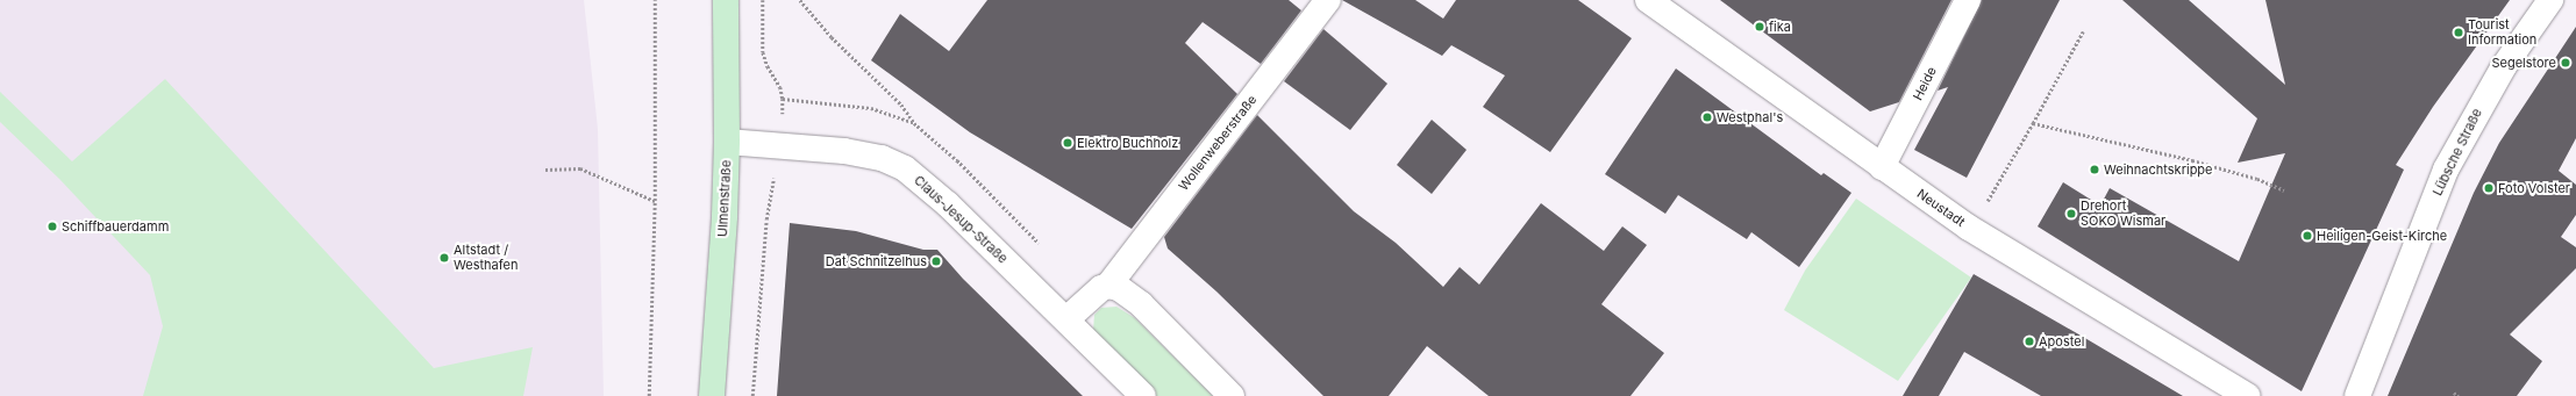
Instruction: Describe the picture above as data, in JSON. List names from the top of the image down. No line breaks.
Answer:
{"streets":{"street":["Heide","Wollenweberstraße","Lübsche Straße","Ulmenstraße","Neustadt","Claus-Jesup-Straße"]},"crossings":[["Heide","Neustadt"],["Ulmenstraße","Claus-Jesup-Straße"]],"places":["fika","Tourist Information","Segelstore","Westphal's","Elektro Buchholz","Weihnachtskrippe","Foto Volster","Drehort SOKO Wismar","Schiffbauerdamm","Heiligen-Geist-Kirche","Altstadt / Westhafen","Dat Schnitzelhus","Apostel"]}
